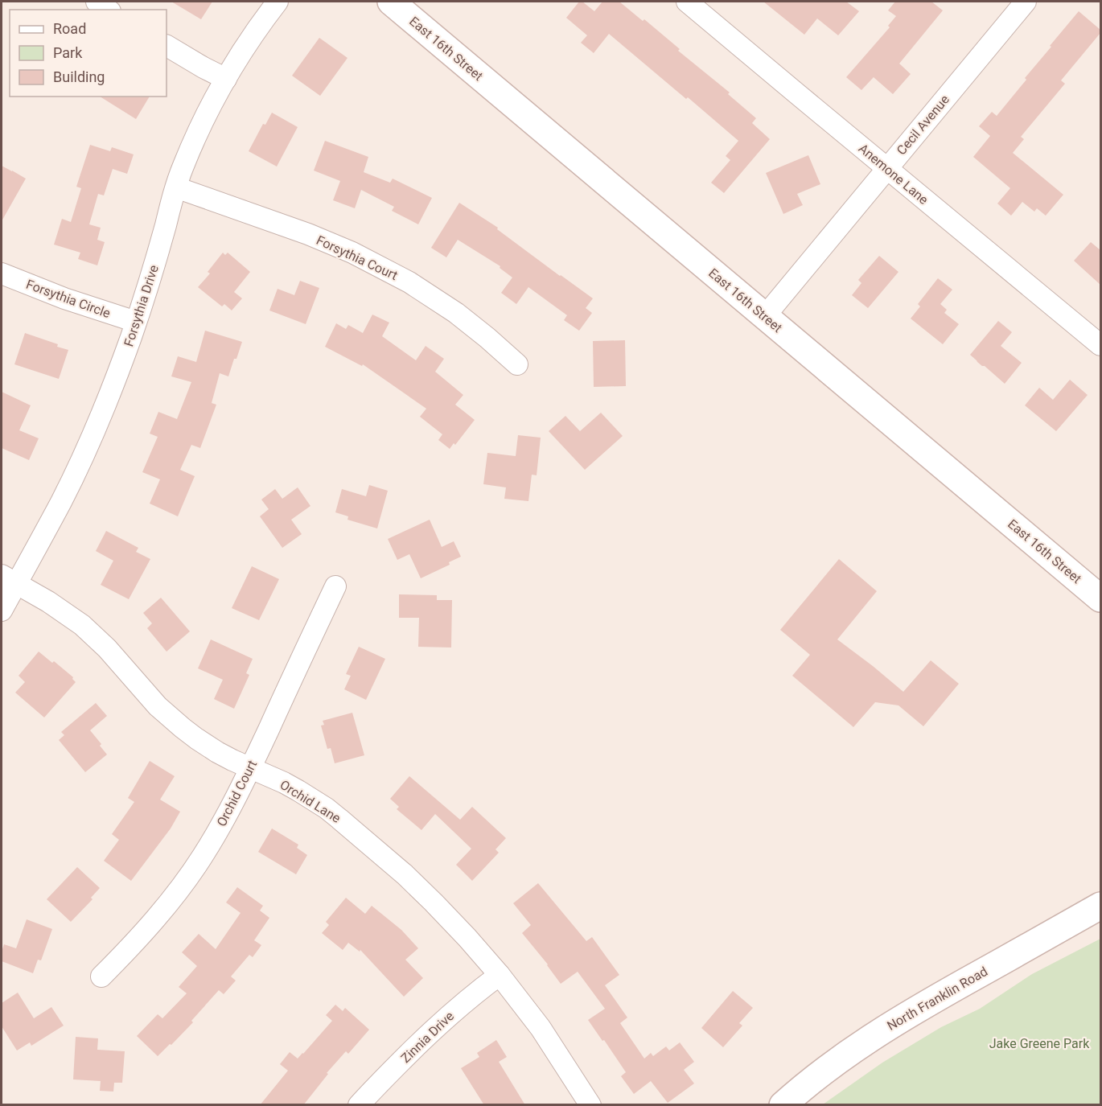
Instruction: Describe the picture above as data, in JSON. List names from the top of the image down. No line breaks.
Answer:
{"streets":{"street":["East 16th Street","Cecil Avenue","Anemone Lane","Forsythia Court","Forsythia Circle","Forsythia Drive","Orchid Court","Orchid Lane","North Franklin Road","Zinnia Drive"]},"crossings":[["East 16th Street","Cecil Avenue"],["Cecil Avenue","Anemone Lane"],["Forsythia Court","Forsythia Drive"],["Forsythia Circle","Forsythia Drive"],["Forsythia Drive","Orchid Lane"],["Orchid Court","Orchid Lane"],["Orchid Lane","Zinnia Drive"]],"parks":["Jake Greene Park"],"legend":["Road","Park","Building"]}
